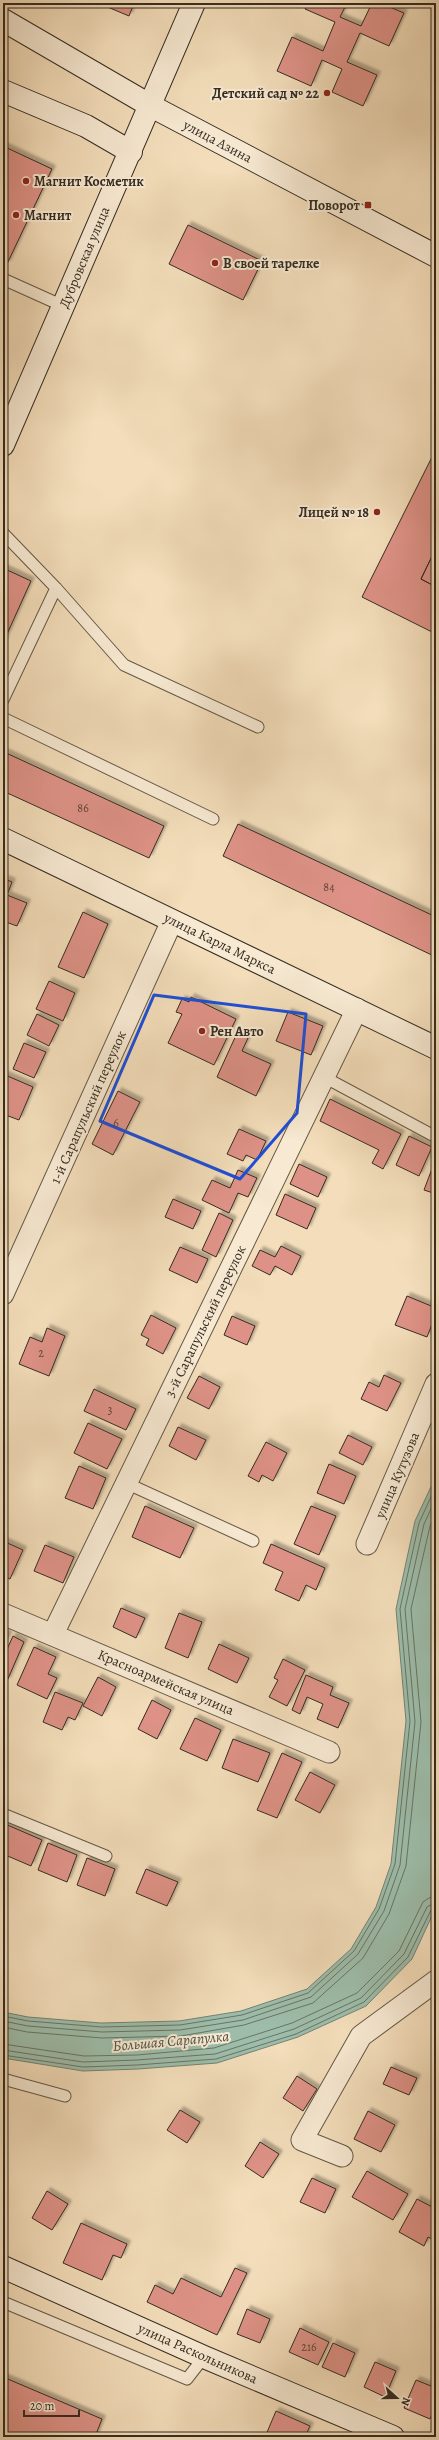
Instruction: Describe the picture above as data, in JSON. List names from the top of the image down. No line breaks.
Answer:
{"streets":{"main road":["улица Азина","Дубровская улица","улица Карла Маркса","улица Раскольникова"],"street":["1-й Сарапульский переулок","3-й Сарапульский переулок","улица Кутузова","Красноармейская улица"]},"crossings":[["улица Азина","Дубровская улица"],["улица Карла Маркса","1-й Сарапульский переулок"],["улица Карла Маркса","3-й Сарапульский переулок"],["3-й Сарапульский переулок","Красноармейская улица"]],"water":["Большая Сарапулка"],"places":{"other":["Детский сад № 22","Магнит Косметик","Магнит","В своей тарелке","Лицей № 18","Рен Авто"],"transit":["Поворот"]},"house_numbers":["86","84","6","2","3","216"],"scale_bar":"20 m","north":"right"}
